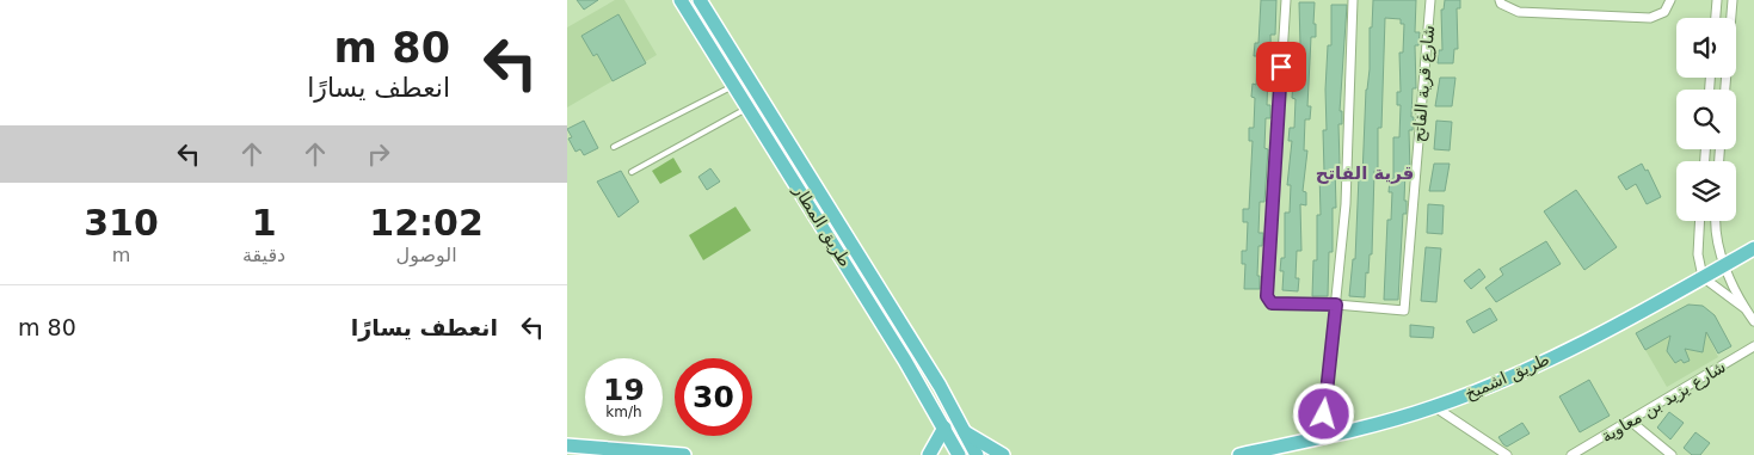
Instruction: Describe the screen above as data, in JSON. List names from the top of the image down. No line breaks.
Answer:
{"streets":{"highway":["طريق المطار","طريق اشميخ"],"street":["شارع قرية الفاتح","شارع يزيد بن معاوية"]},"districts":["قرية الفاتح"],"page":{"turn":["80 m","انعطف يسارًا"],"eta":["12:02","الوصول","1","دقيقة","310","m"],"list":[{"name":"انعطف يسارًا","value":"80 m"}],"speed":"19 km/h","limit":"30"}}
